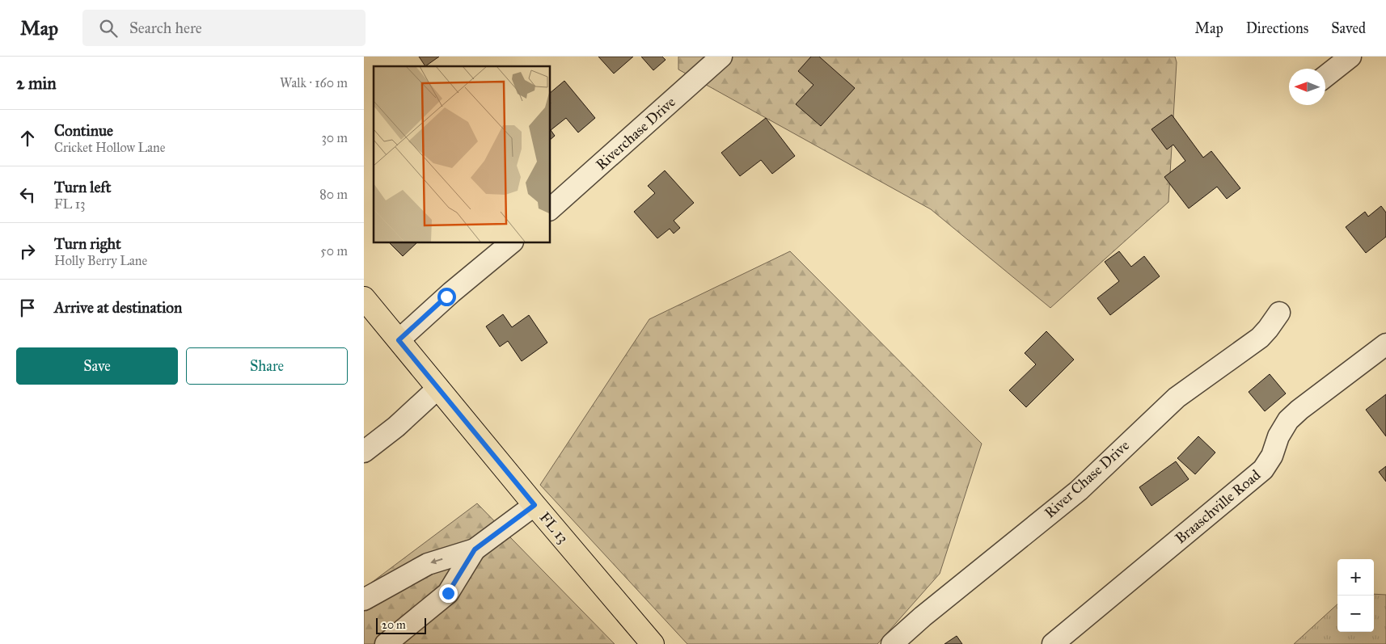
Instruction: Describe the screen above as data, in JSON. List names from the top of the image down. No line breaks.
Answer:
{"streets":{"main road":["FL 13"],"street":["Riverchase Drive","River Chase Drive","Braaschville Road"]},"scale_bar":"20 m","north":"left","page":{"header":"Map","search":"Search here","nav":["Map","Directions","Saved"],"heading":["2 min","Walk · 160 m"],"list":[["Continue","Cricket Hollow Lane","30 m"],["Turn left","FL 13","80 m"],["Turn right","Holly Berry Lane","50 m"],"Arrive at destination"],"buttons":["Save","Share"],"map_buttons":["+","−"],"scale":"20 m"}}
